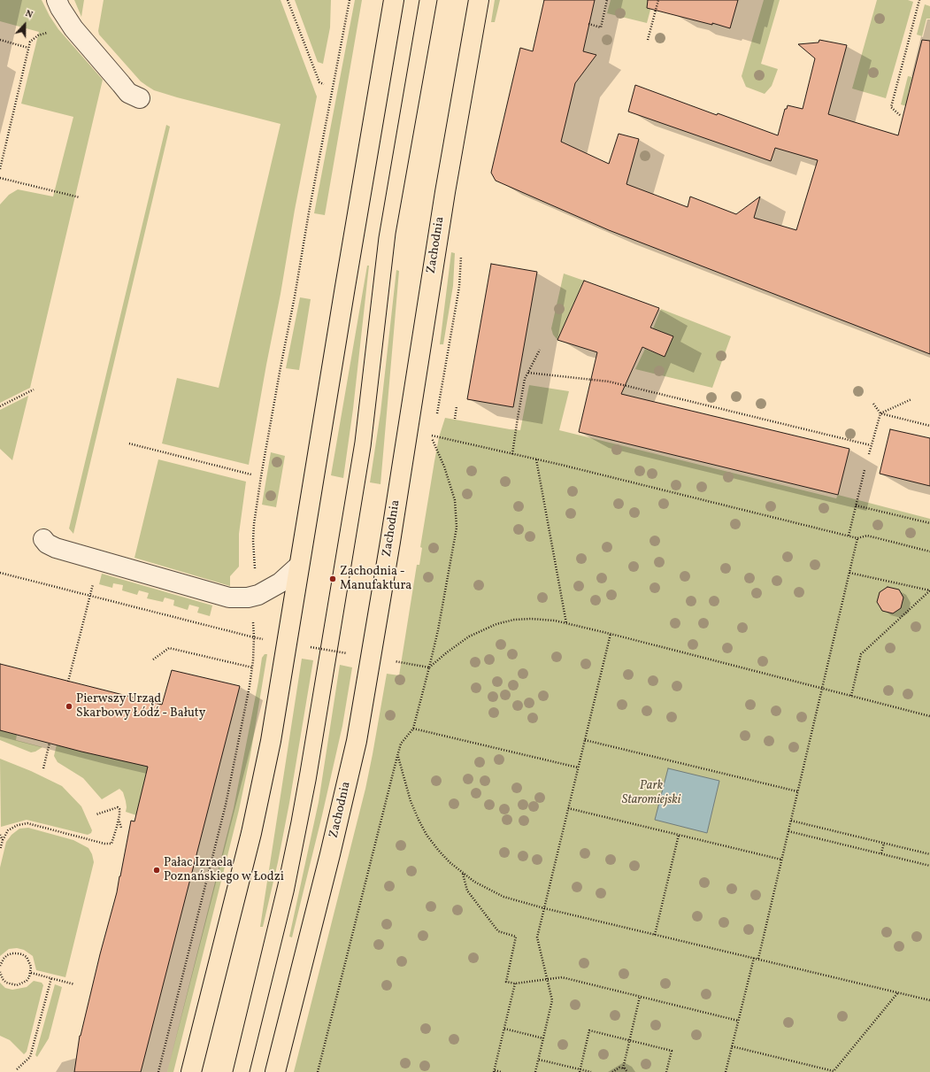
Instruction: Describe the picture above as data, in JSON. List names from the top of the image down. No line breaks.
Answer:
{"streets":{"main road":["Zachodnia"]},"parks":["Park Staromiejski"],"places":["Zachodnia - Manufaktura","Pierwszy Urząd Skarbowy Łódź - Bałuty","Pałac Izraela Poznańskiego w Łodzi"],"north":"top"}
